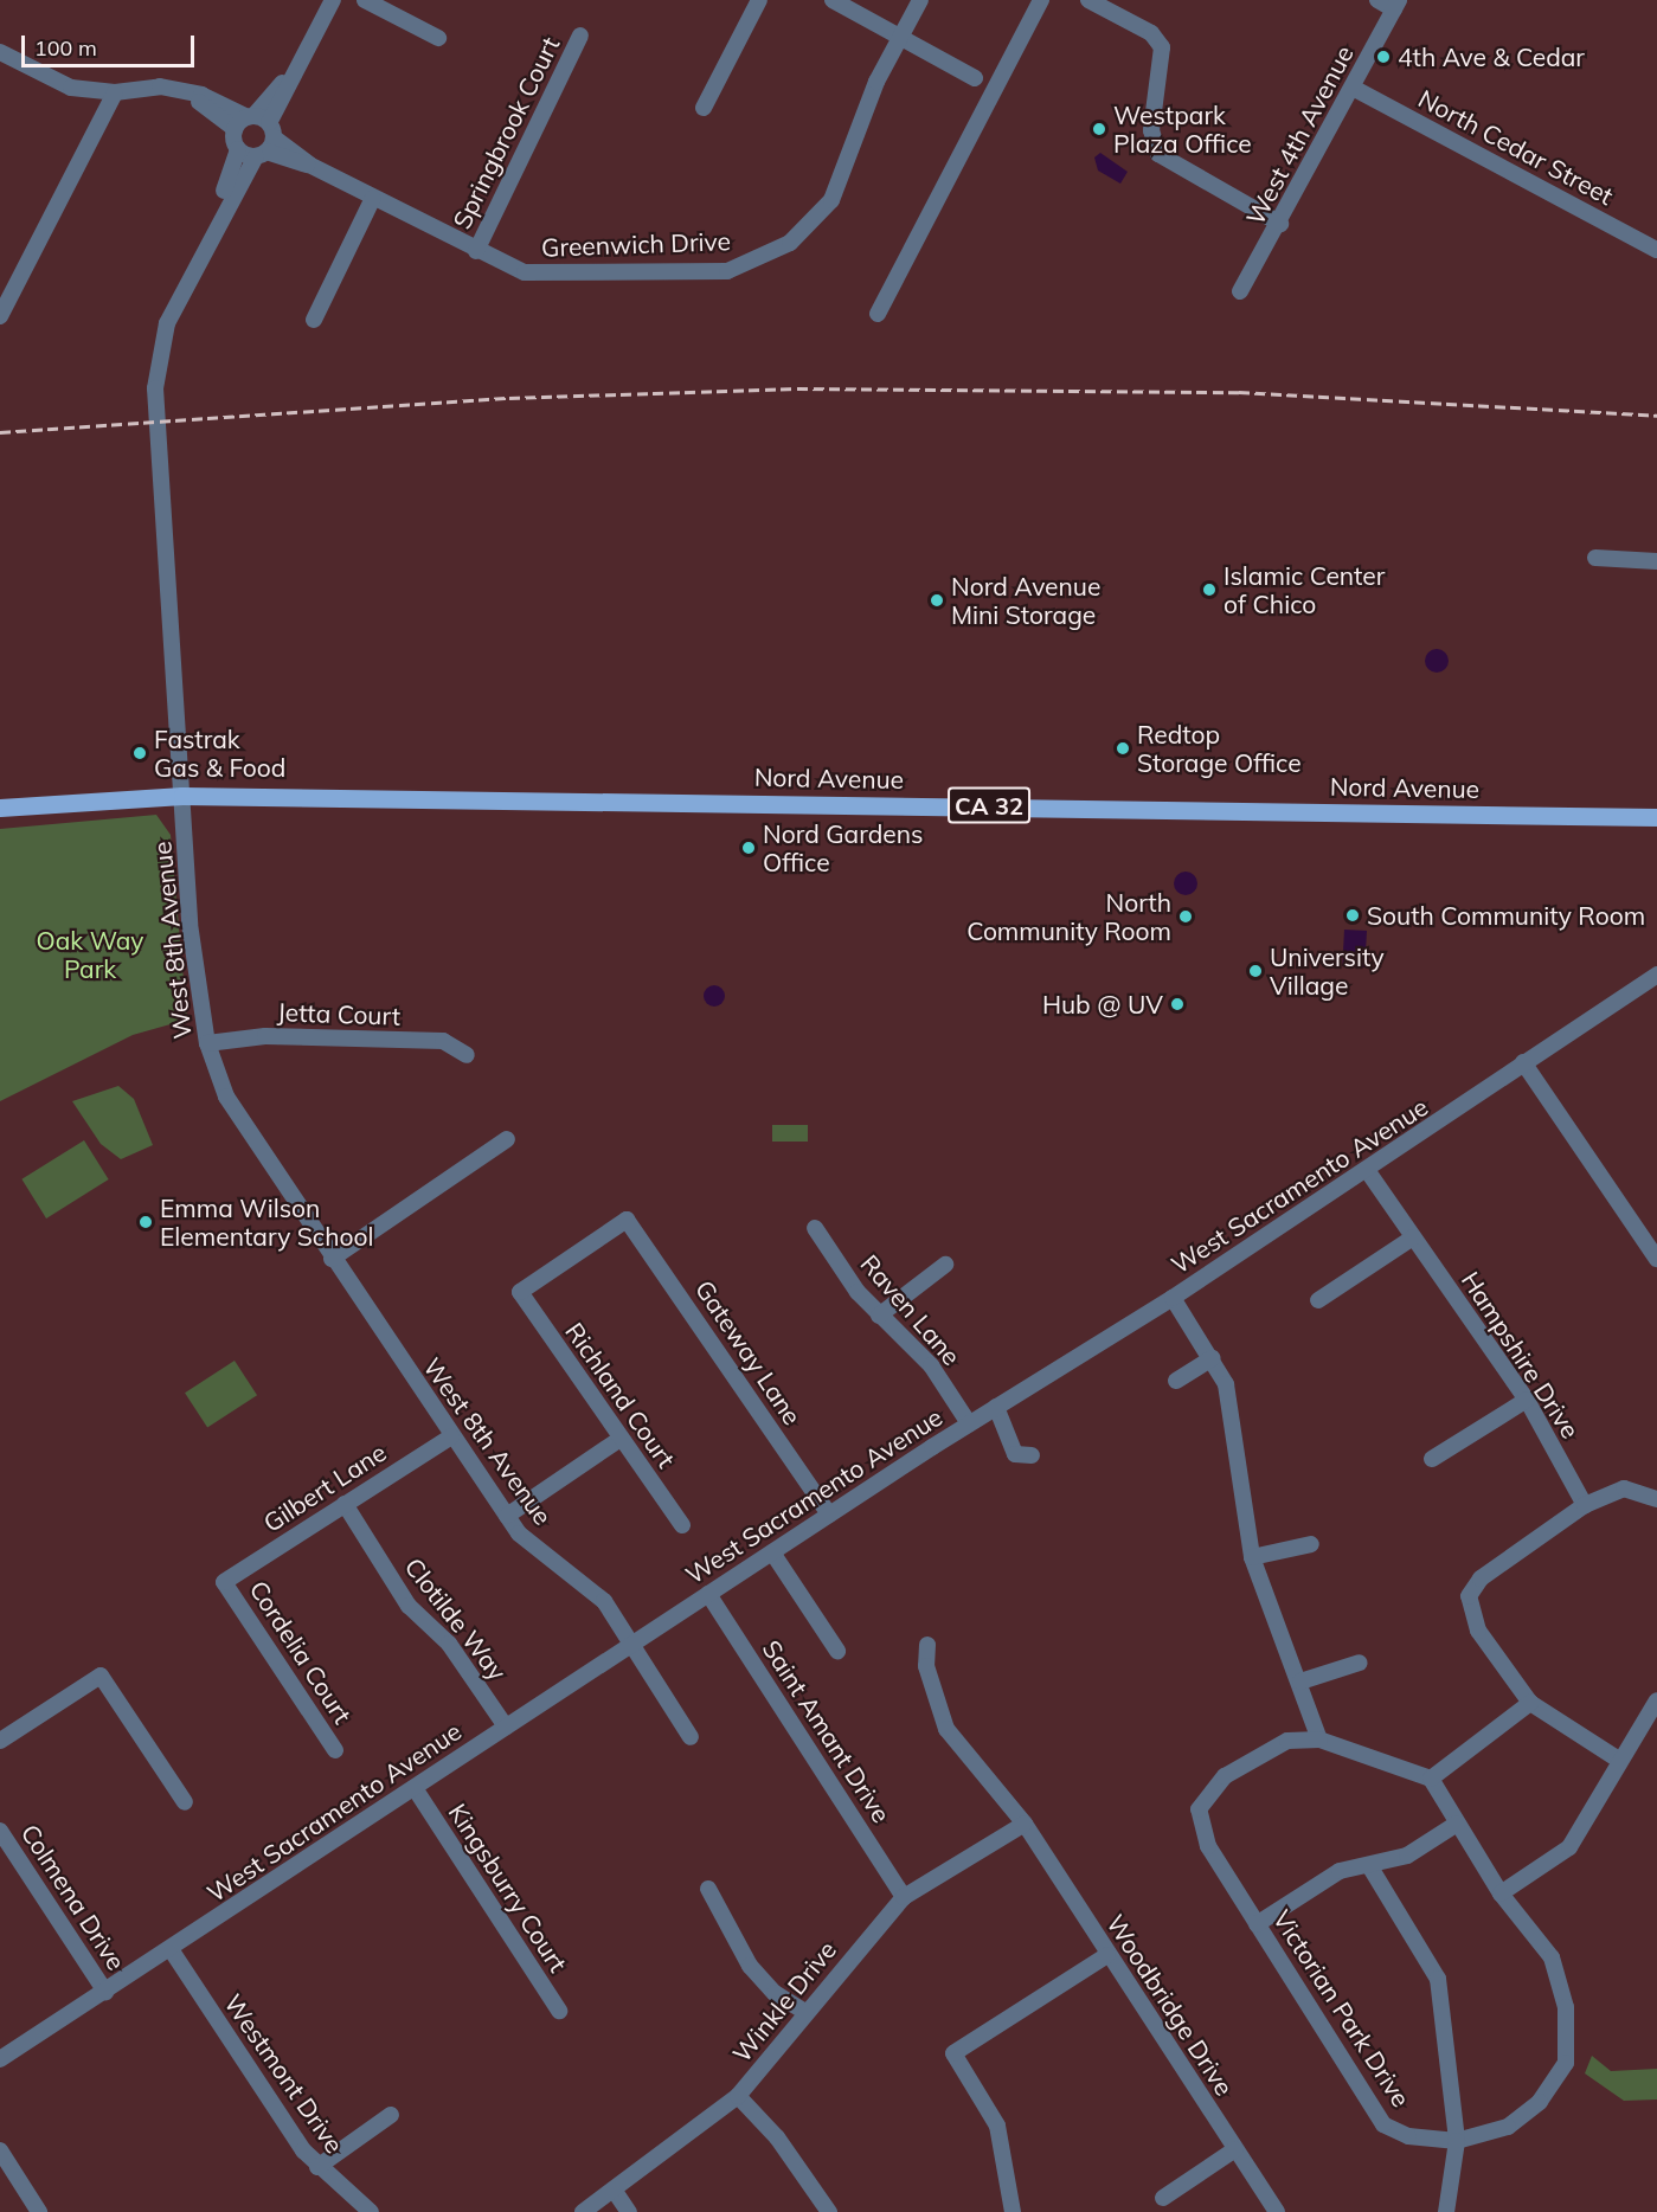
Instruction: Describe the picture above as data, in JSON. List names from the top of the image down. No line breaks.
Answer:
{"streets":{"main road":["Nord Avenue","CA 32"],"street":["Springbrook Court","West 4th Avenue","North Cedar Street","Greenwich Drive","West 8th Avenue","Jetta Court","West Sacramento Avenue","Raven Lane","Gateway Lane","Hampshire Drive","Richland Court","Gilbert Lane","Clotilde Way","Cordelia Court","Saint Amant Drive","Kingsburry Court","Colmena Drive","Winkle Drive","Woodbridge Drive","Victorian Park Drive","Westmont Drive"]},"crossings":[["Springbrook Court","Greenwich Drive"],["West 4th Avenue","North Cedar Street"],["Greenwich Drive","West 8th Avenue"],["Nord Avenue","West 8th Avenue"],["West 8th Avenue","Jetta Court"],["West 8th Avenue","West Sacramento Avenue"],["West 8th Avenue","Gilbert Lane"],["West Sacramento Avenue","Raven Lane"],["West Sacramento Avenue","Gateway Lane"],["West Sacramento Avenue","Hampshire Drive"],["West Sacramento Avenue","Clotilde Way"],["West Sacramento Avenue","Saint Amant Drive"],["West Sacramento Avenue","Kingsburry Court"],["West Sacramento Avenue","Colmena Drive"],["West Sacramento Avenue","Westmont Drive"],["Gateway Lane","Richland Court"],["Gilbert Lane","Clotilde Way"],["Gilbert Lane","Cordelia Court"],["Saint Amant Drive","Winkle Drive"],["Winkle Drive","Woodbridge Drive"]],"parks":["Oak Way Park"],"places":["4th Ave & Cedar","Westpark Plaza Office","Islamic Center of Chico","Nord Avenue Mini Storage","Redtop Storage Office","Fastrak Gas & Food","Nord Gardens Office","South Community Room","North Community Room","University Village","Hub @ UV","Emma Wilson Elementary School"],"scale_bar":"100 m"}
